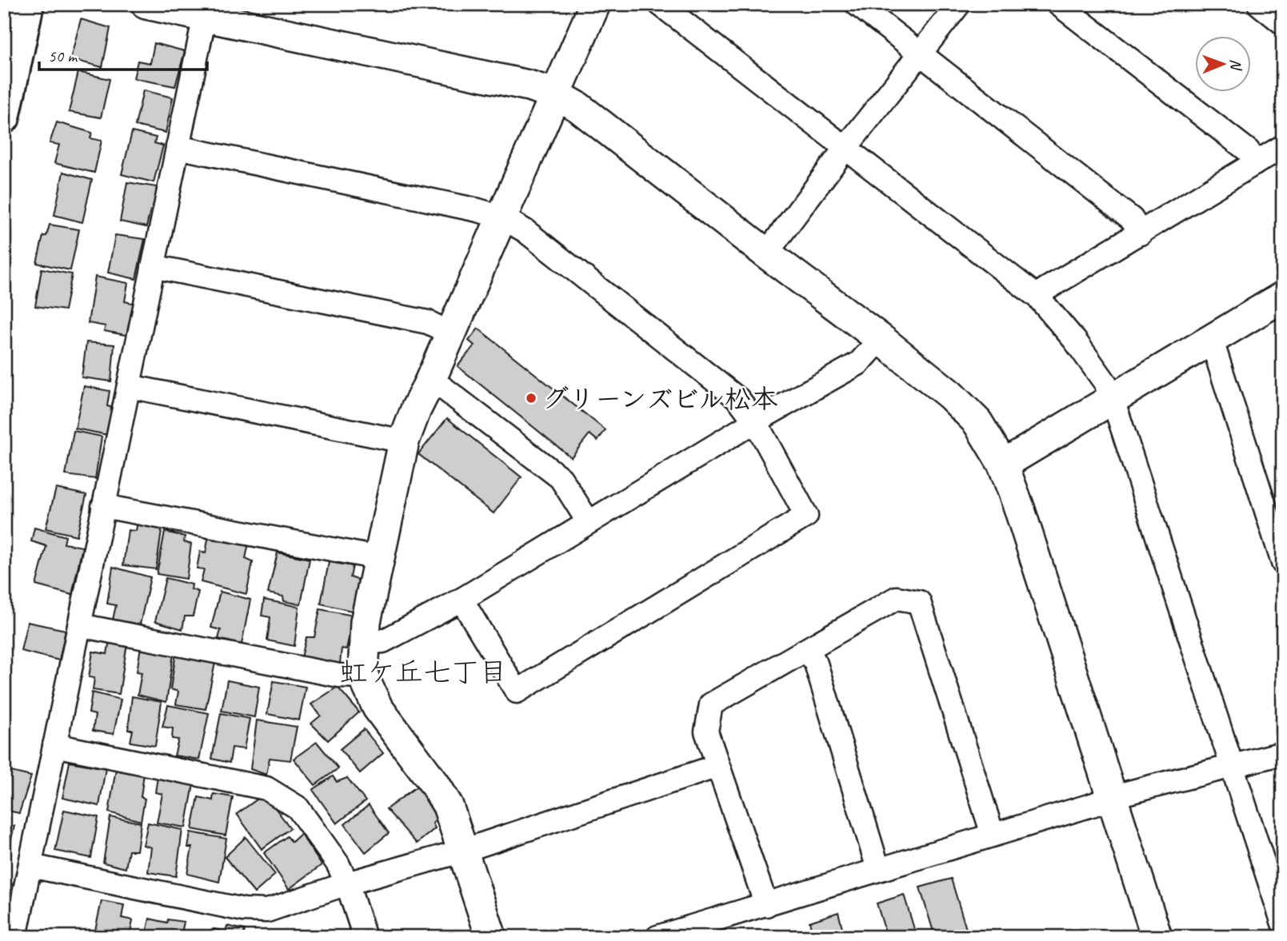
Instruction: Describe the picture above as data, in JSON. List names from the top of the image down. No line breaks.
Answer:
{"districts":["虹ケ丘七丁目"],"places":["グリーンズビル松本"],"scale_bar":"50 m","north":"right"}
